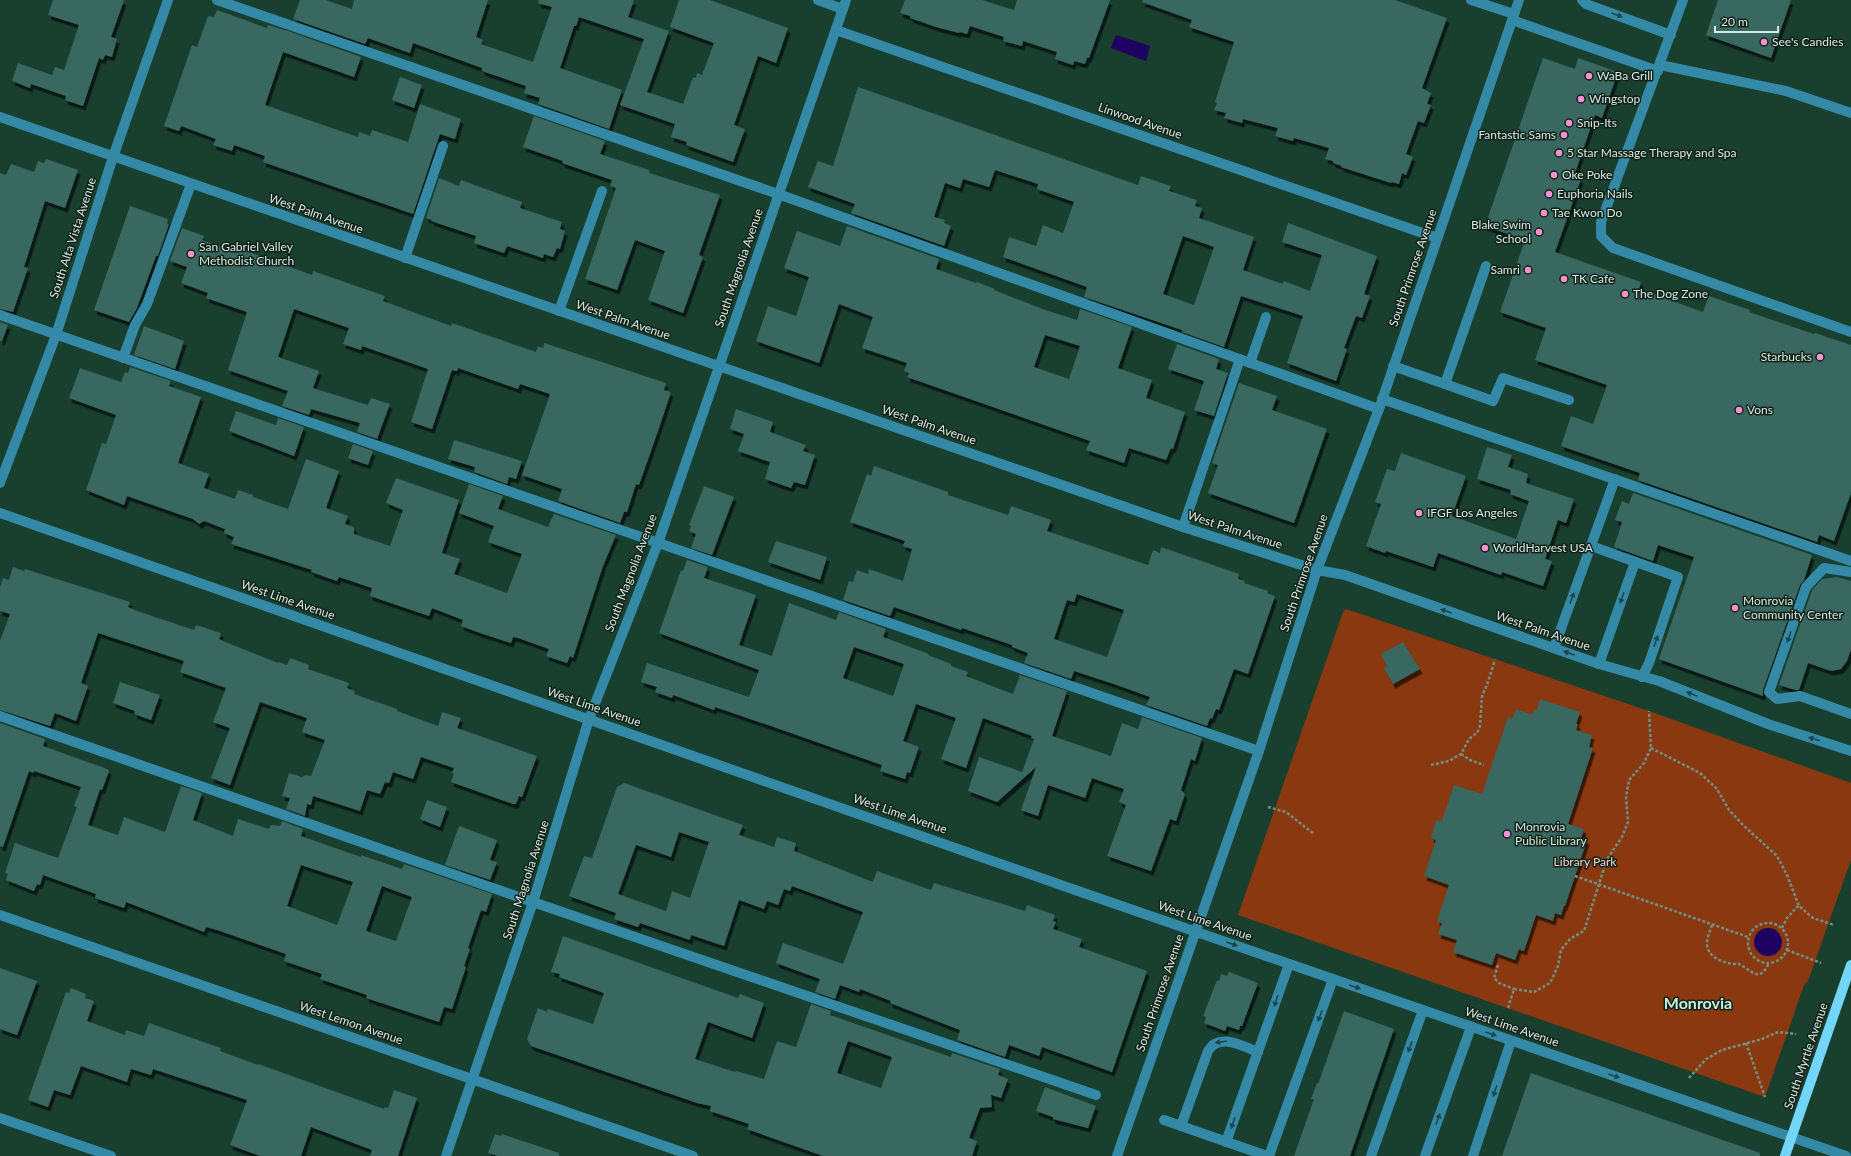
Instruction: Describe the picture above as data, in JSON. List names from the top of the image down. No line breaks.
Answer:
{"streets":{"main road":["South Myrtle Avenue"],"street":["Linwood Avenue","West Palm Avenue","South Alta Vista Avenue","South Magnolia Avenue","South Primrose Avenue","West Lime Avenue","West Lemon Avenue"]},"crossings":[["Linwood Avenue","South Magnolia Avenue"],["Linwood Avenue","South Primrose Avenue"],["West Palm Avenue","South Alta Vista Avenue"],["West Palm Avenue","South Magnolia Avenue"],["West Palm Avenue","South Primrose Avenue"],["South Magnolia Avenue","West Lime Avenue"],["South Magnolia Avenue","West Lemon Avenue"],["South Primrose Avenue","West Lime Avenue"],["West Lime Avenue","South Myrtle Avenue"]],"districts":["Monrovia"],"parks":["Library Park"],"places":["See's Candies","WaBa Grill","Wingstop","Snip-Its","Fantastic Sams","5 Star Massage Therapy and Spa","Oke Poke","Euphoria Nails","Tae Kwon Do","Blake Swim School","San Gabriel Valley Methodist Church","Samri","TK Cafe","The Dog Zone","Starbucks","Vons","IFGF Los Angeles","WorldHarvest USA","Monrovia Community Center","Monrovia Public Library"],"scale_bar":"20 m"}
